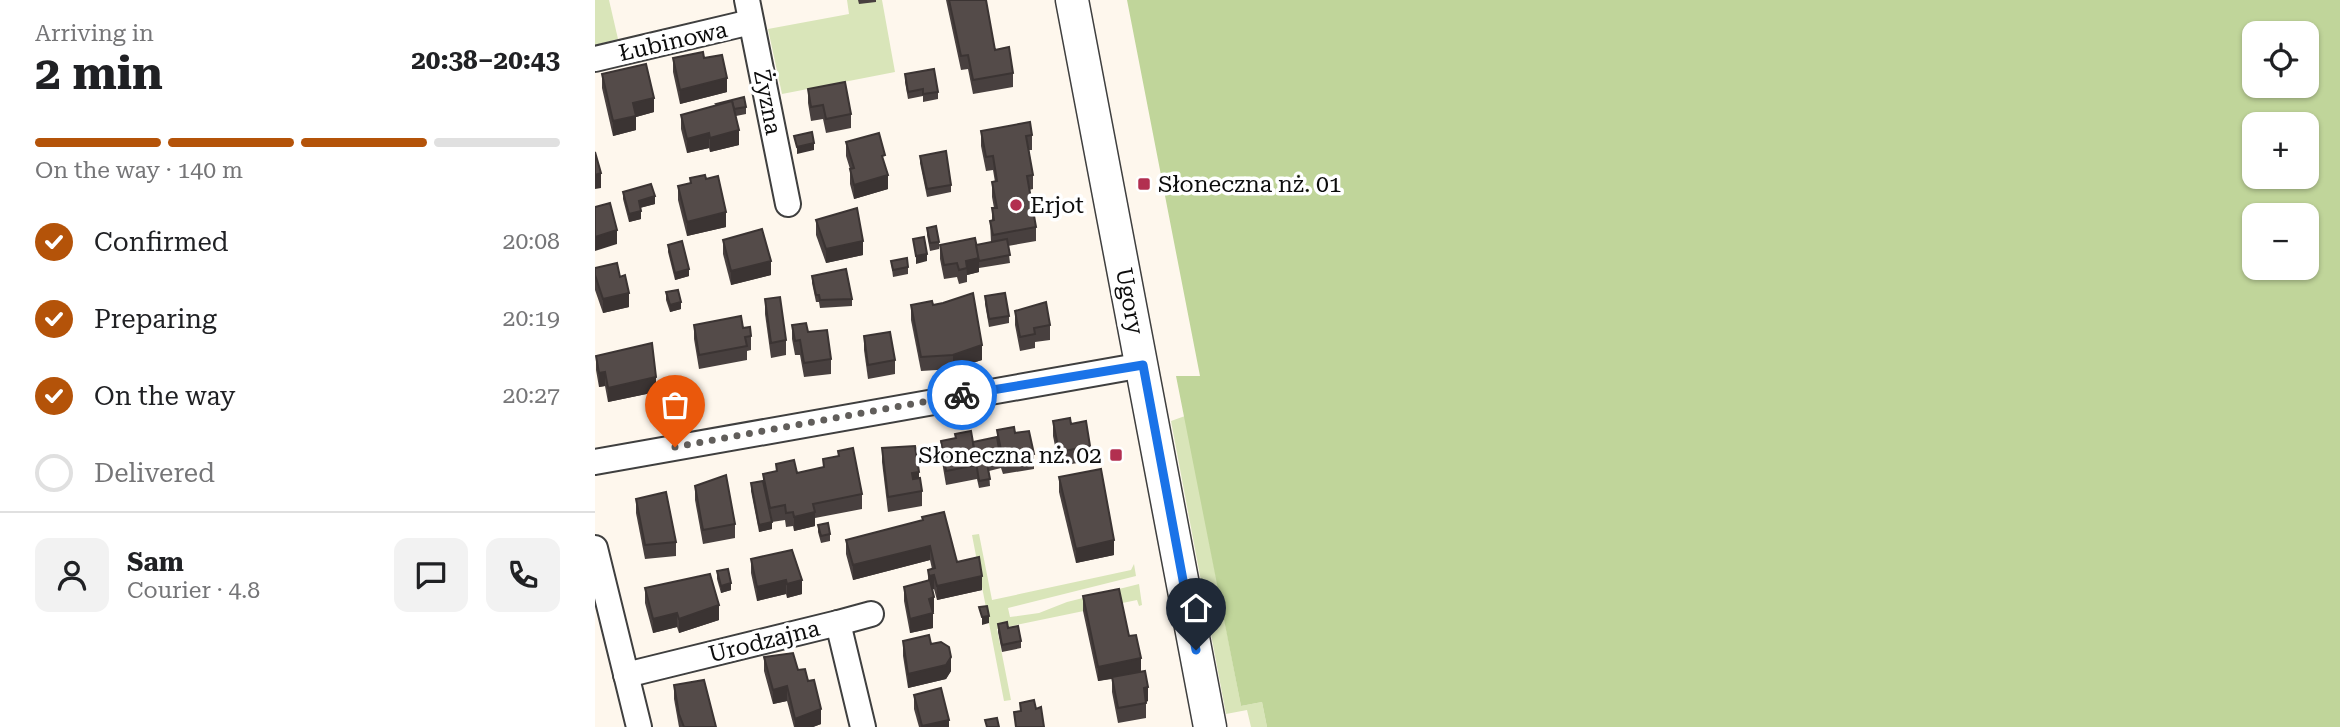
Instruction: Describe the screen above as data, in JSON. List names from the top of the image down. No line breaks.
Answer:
{"streets":{"street":["Łubinowa","Żyzna","Ugory","Urodzajna"]},"crossings":[["Łubinowa","Żyzna"]],"places":{"transit":["Słoneczna nż. 01","Słoneczna nż. 02"],"other":["Erjot"]},"page":{"heading":["2 min","Arriving in","20:38–20:43"],"panel":["Sam","Courier · 4.8"],"map_buttons":["+","−"],"bar":"On the way · 140 m","list":[["Confirmed","20:08"],["Preparing","20:19"],["On the way","20:27"],"Delivered"]}}
